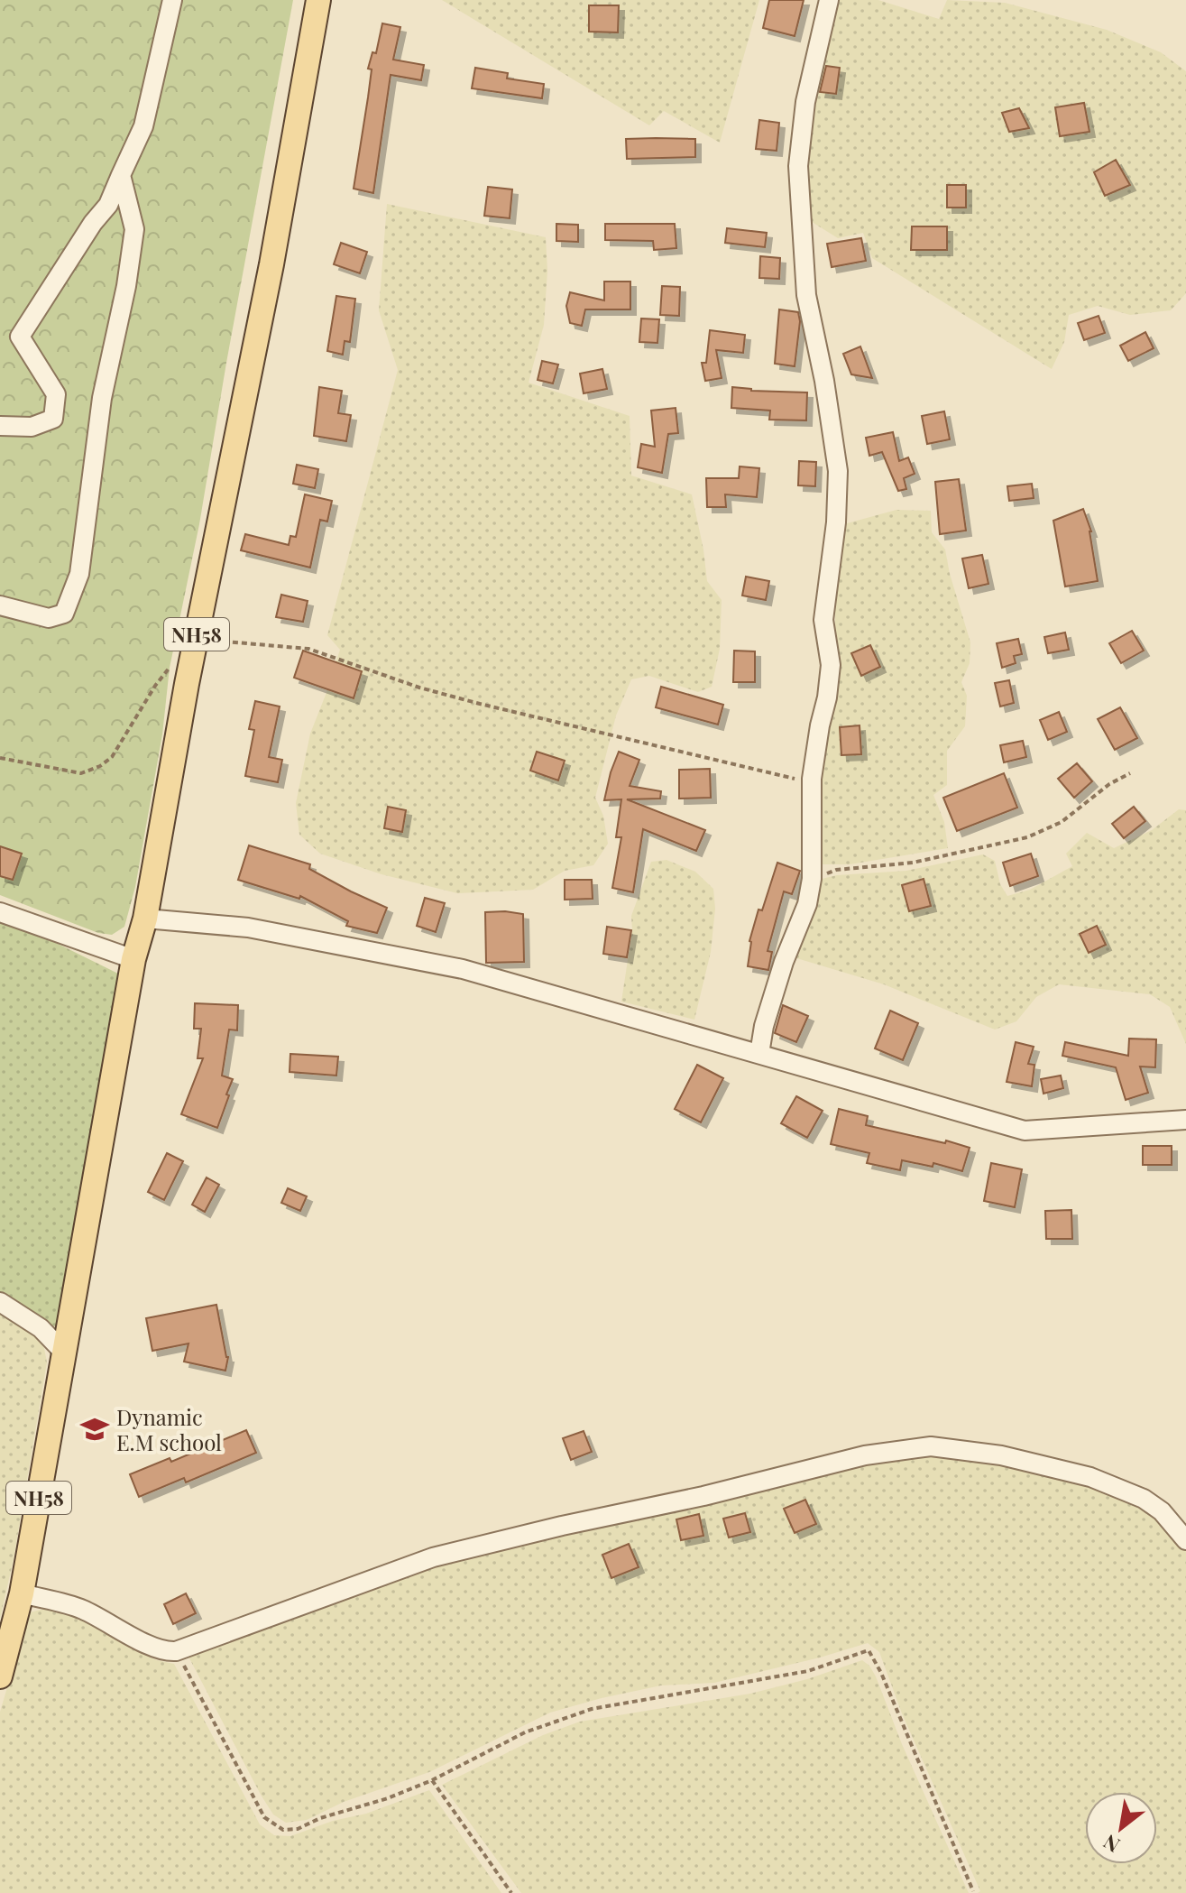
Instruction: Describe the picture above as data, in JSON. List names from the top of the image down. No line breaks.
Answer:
{"streets":{"main road":["NH58"]},"places":{"school or university":["Dynamic E.M school"]},"north":"bottom left"}
